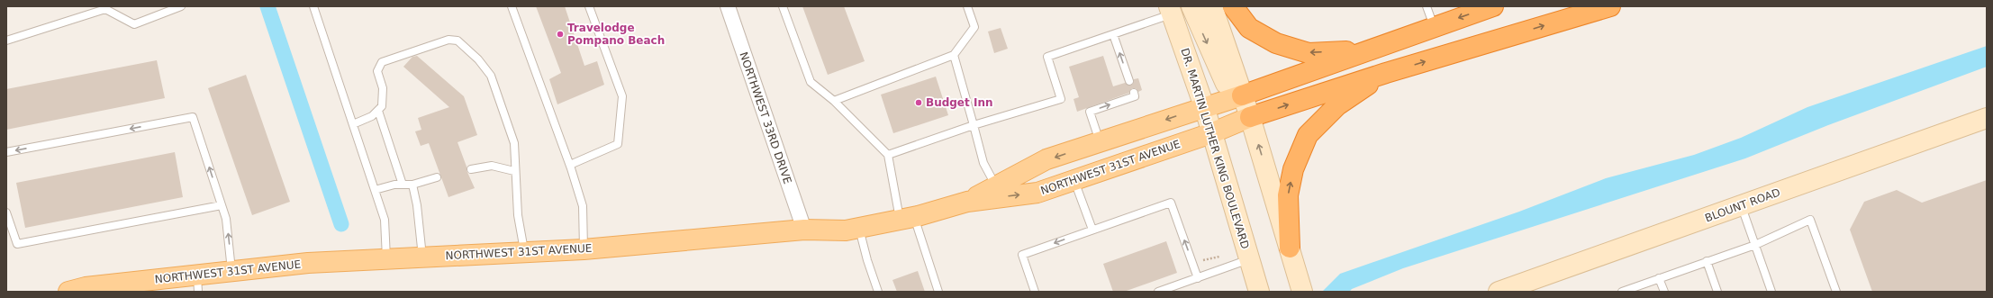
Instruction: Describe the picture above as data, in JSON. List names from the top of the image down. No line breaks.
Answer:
{"streets":{"main road":["DR. MARTIN LUTHER KING BOULEVARD","NORTHWEST 31ST AVENUE","BLOUNT ROAD"],"street":["NORTHWEST 33RD DRIVE"]},"crossings":[["NORTHWEST 33RD DRIVE","NORTHWEST 31ST AVENUE"],["DR. MARTIN LUTHER KING BOULEVARD","NORTHWEST 31ST AVENUE"]],"places":["Travelodge Pompano Beach","Budget Inn"]}
